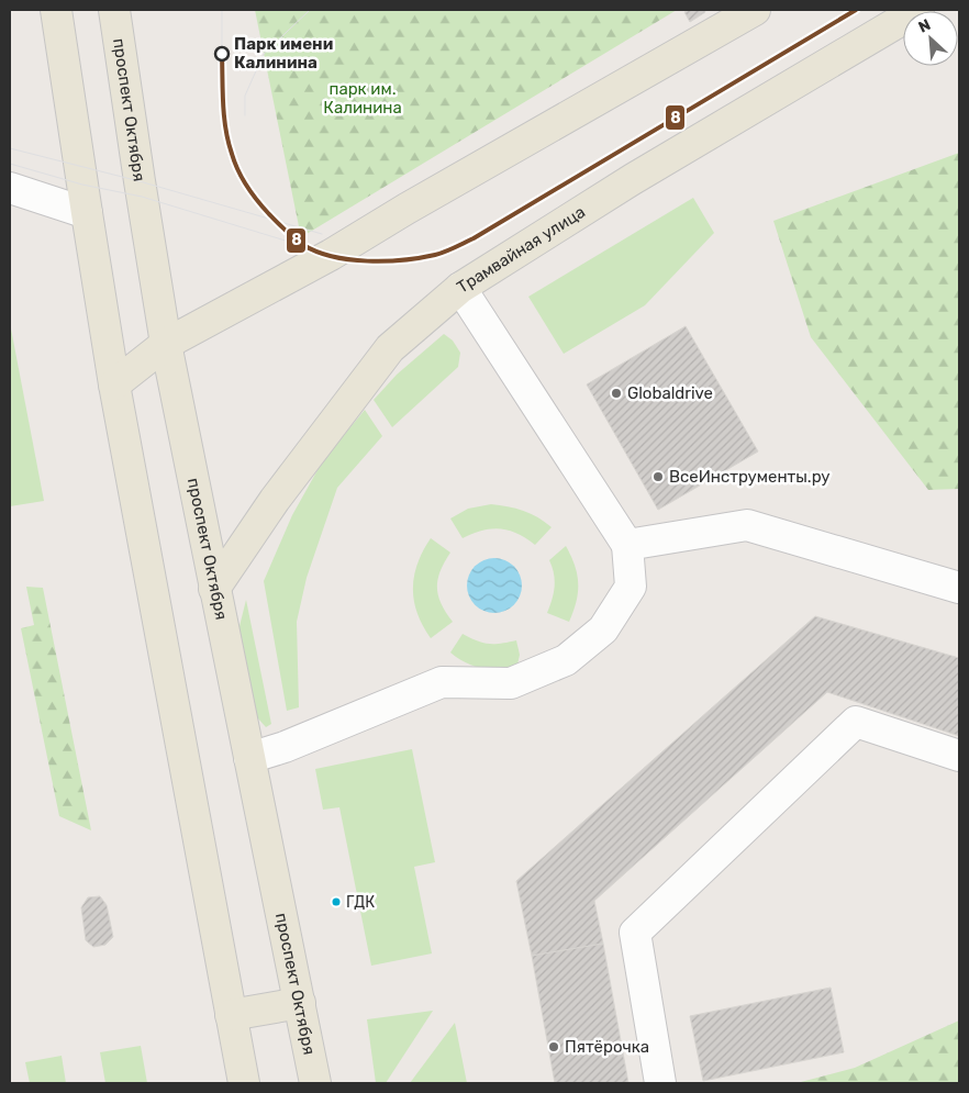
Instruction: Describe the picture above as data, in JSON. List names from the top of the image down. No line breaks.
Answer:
{"streets":{"main road":["проспект Октября","Трамвайная улица"]},"crossings":[["проспект Октября","Трамвайная улица"]],"parks":["парк им. Калинина"],"places":["Парк имени Калинина","Globaldrive","ВсеИнструменты.ру","ГДК","Пятёрочка"],"lines":["transit line 8"],"north":"top left"}
